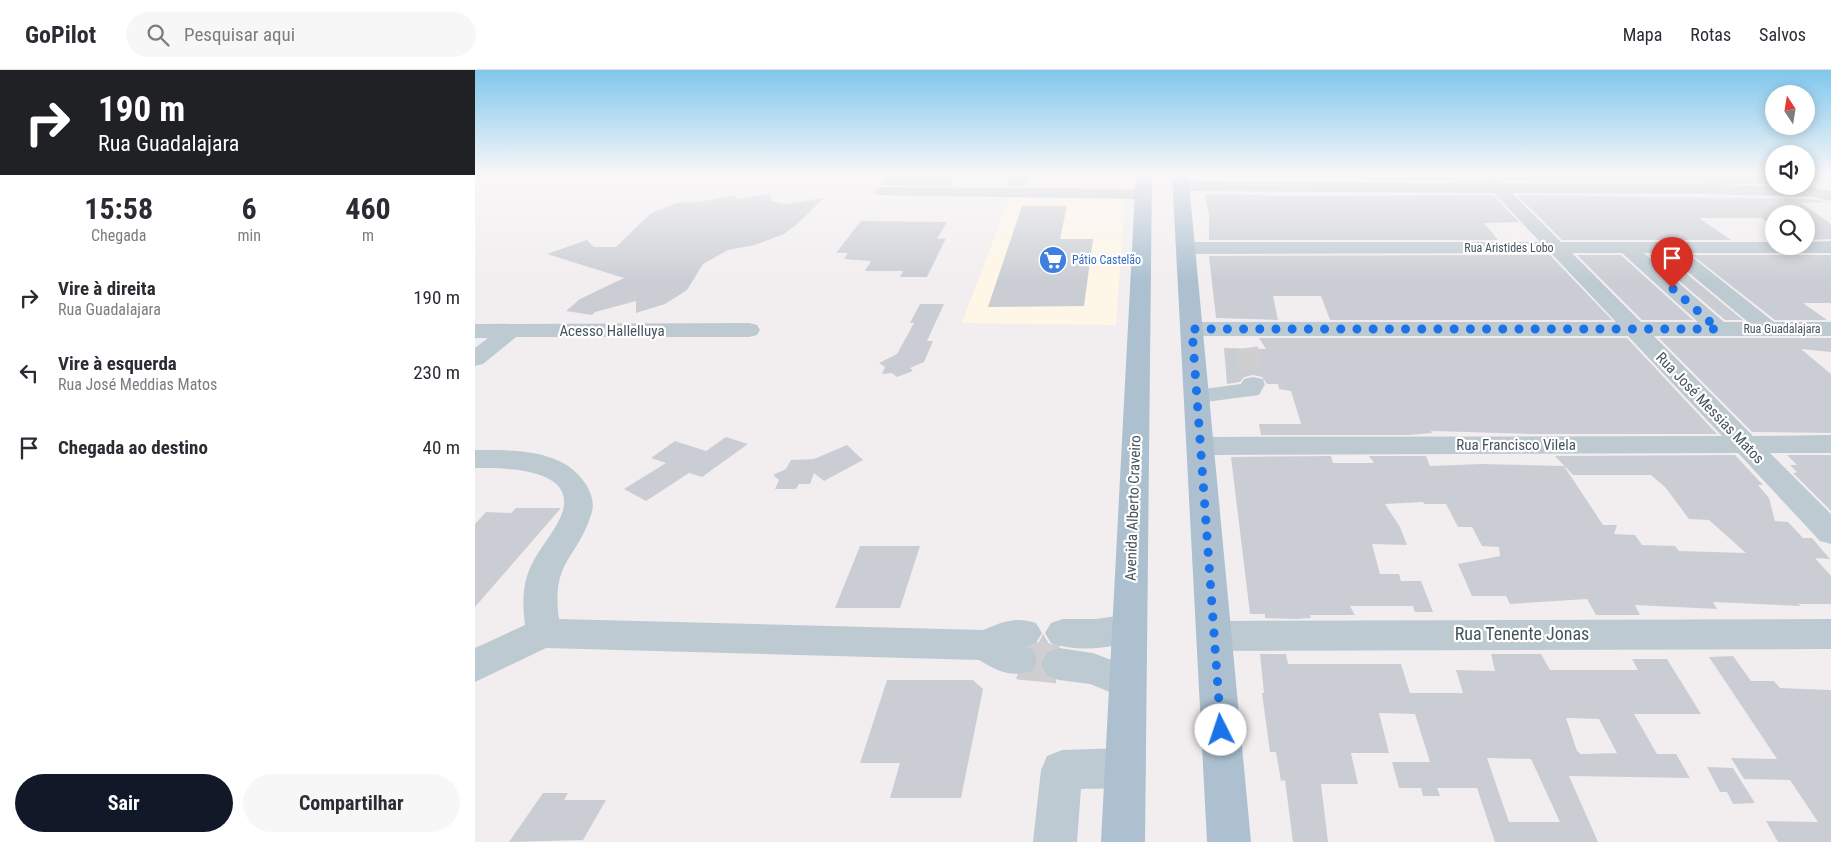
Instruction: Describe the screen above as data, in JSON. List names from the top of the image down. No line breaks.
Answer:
{"streets":{"main road":["Avenida Alberto Craveiro"],"street":["Rua Aristides Lobo","Rua Guadalajara","Acesso Hallelluya","Rua José Messias Matos","Rua Francisco Vilela","Rua Tenente Jonas"]},"crossings":[["Rua Aristides Lobo","Rua José Messias Matos"],["Rua Guadalajara","Rua José Messias Matos"],["Rua José Messias Matos","Rua Francisco Vilela"]],"places":{"supermarket":["Pátio Castelão"]},"north":"top","page":{"header":"GoPilot","search":"Pesquisar aqui","nav":["Mapa","Rotas","Salvos"],"turn":["190 m","Rua Guadalajara"],"eta":["15:58","Chegada","6","min","460","m"],"list":[{"name":"Vire à direita","note":"Rua Guadalajara","value":"190 m"},{"name":"Vire à esquerda","note":"Rua José Meddias Matos","value":"230 m"},{"name":"Chegada ao destino","value":"40 m"}],"buttons":["Sair","Compartilhar"]}}
